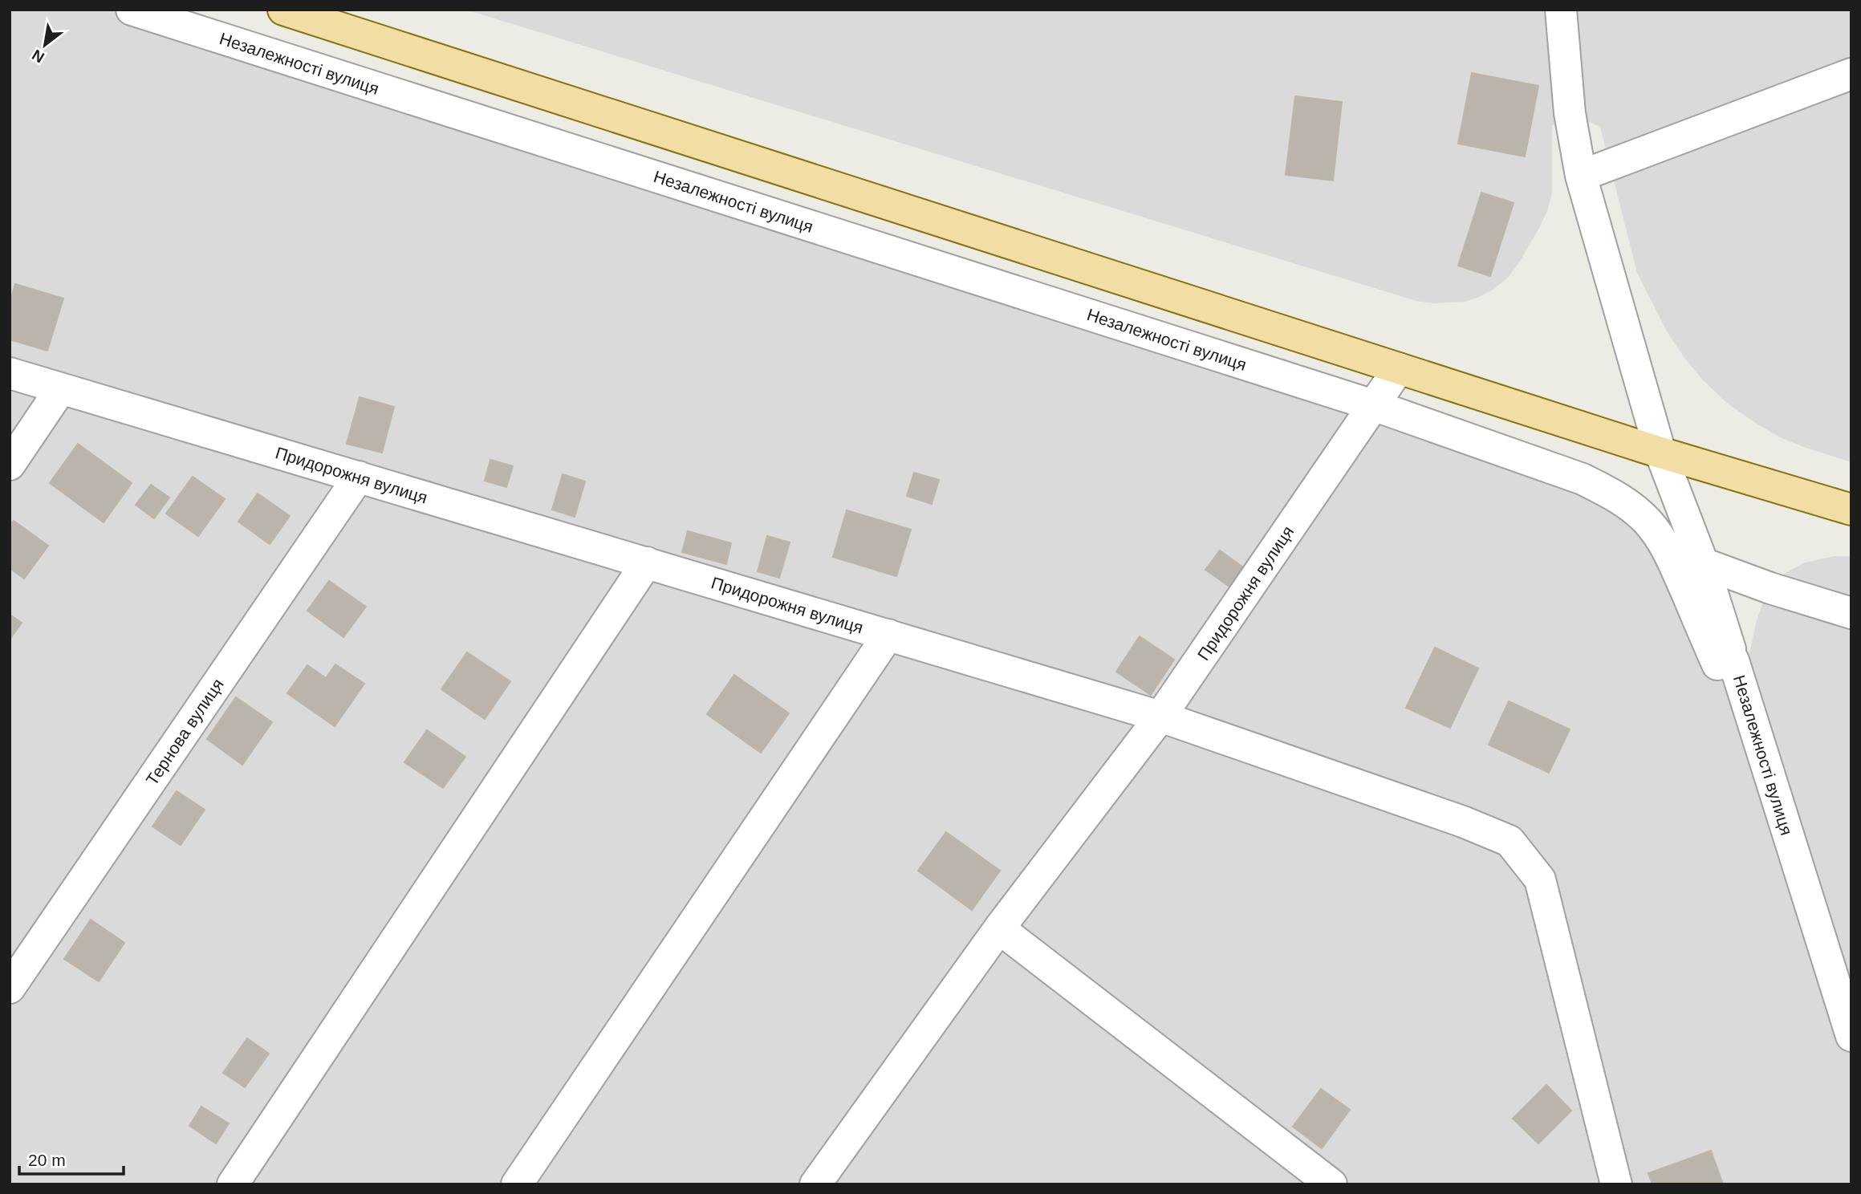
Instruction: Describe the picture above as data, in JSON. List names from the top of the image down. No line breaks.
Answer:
{"streets":{"street":["Незалежності вулиця","Придорожня вулиця","Тернова вулиця"]},"crossings":[["Незалежності вулиця","Придорожня вулиця"],["Придорожня вулиця","Тернова вулиця"]],"scale_bar":"20 m","north":"bottom left"}
